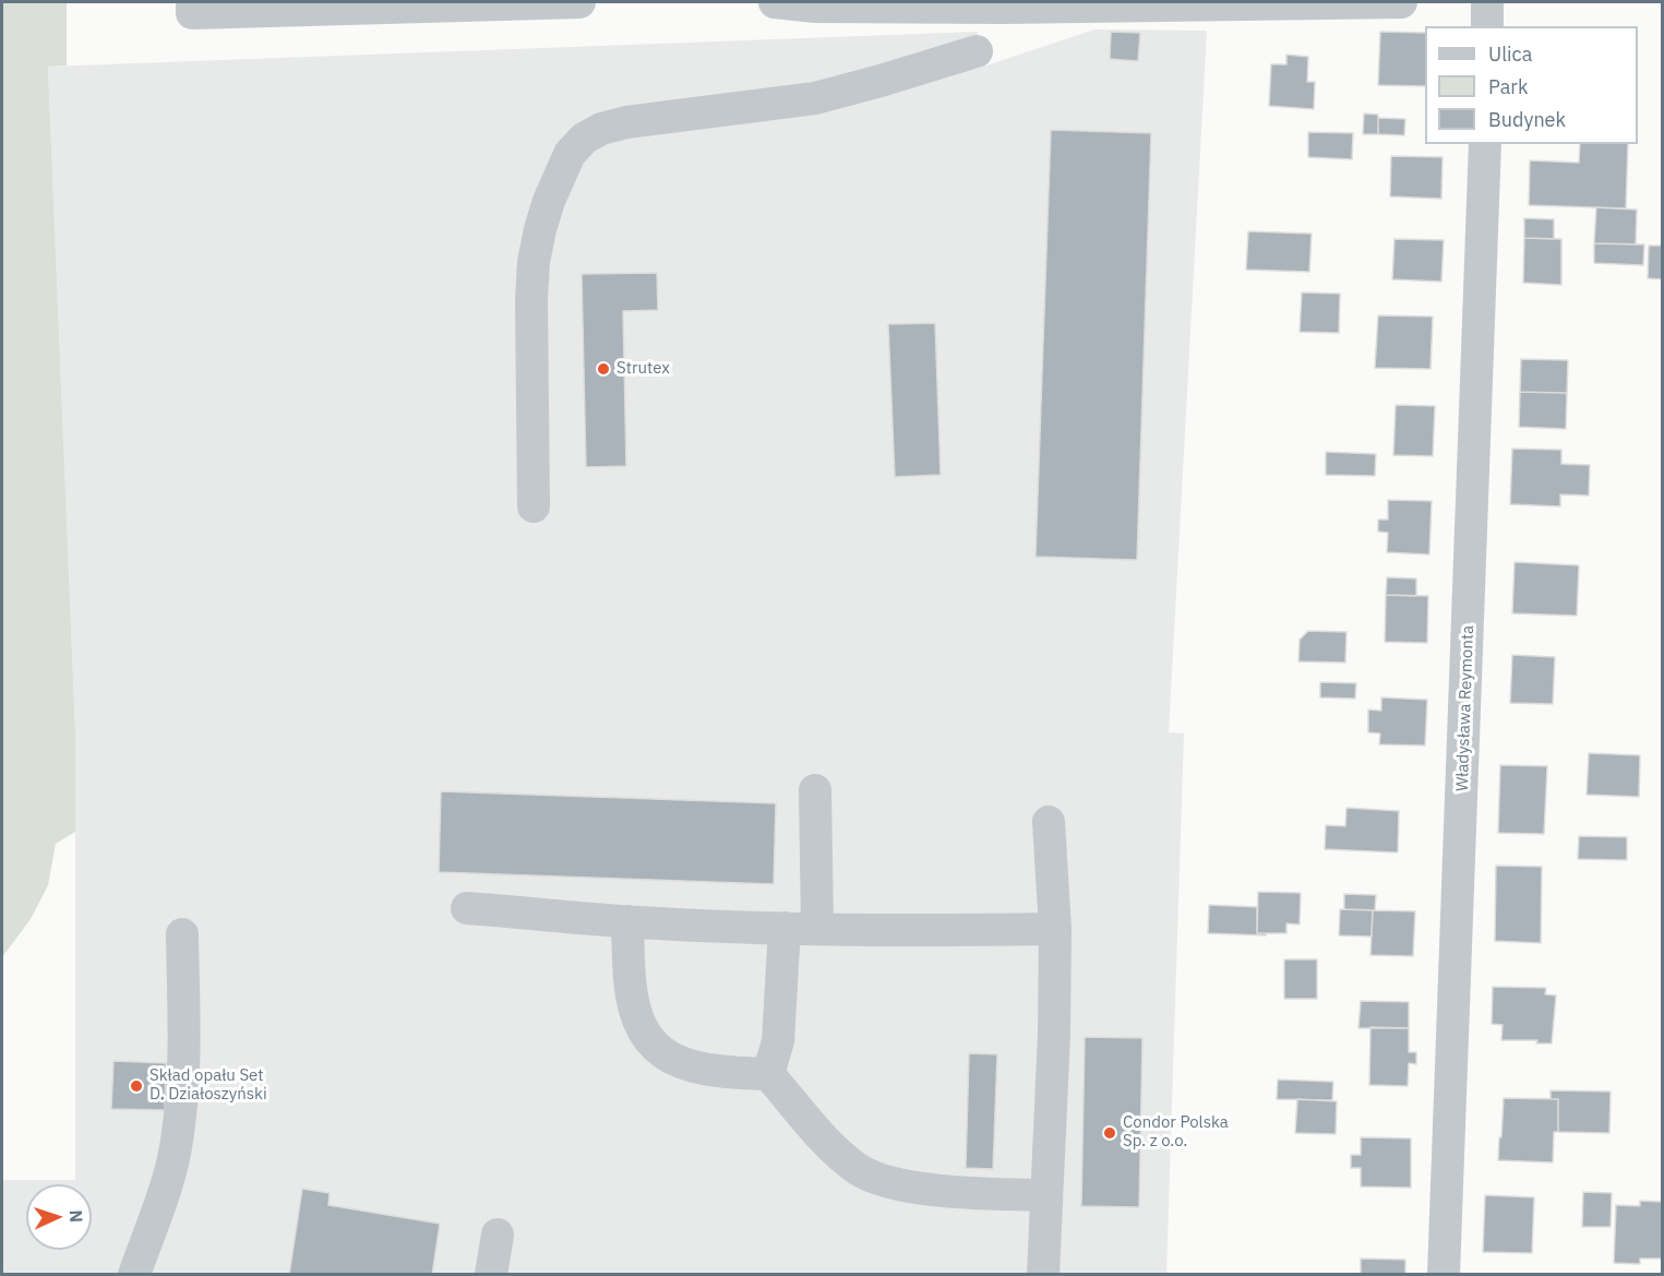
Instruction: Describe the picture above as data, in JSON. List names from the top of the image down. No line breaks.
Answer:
{"streets":{"street":["Władysława Reymonta"]},"places":["Strutex","Skład opału Set D. Działoszyński","Condor Polska Sp. z o.o."],"legend":["Ulica","Park","Budynek"],"north":"right"}
